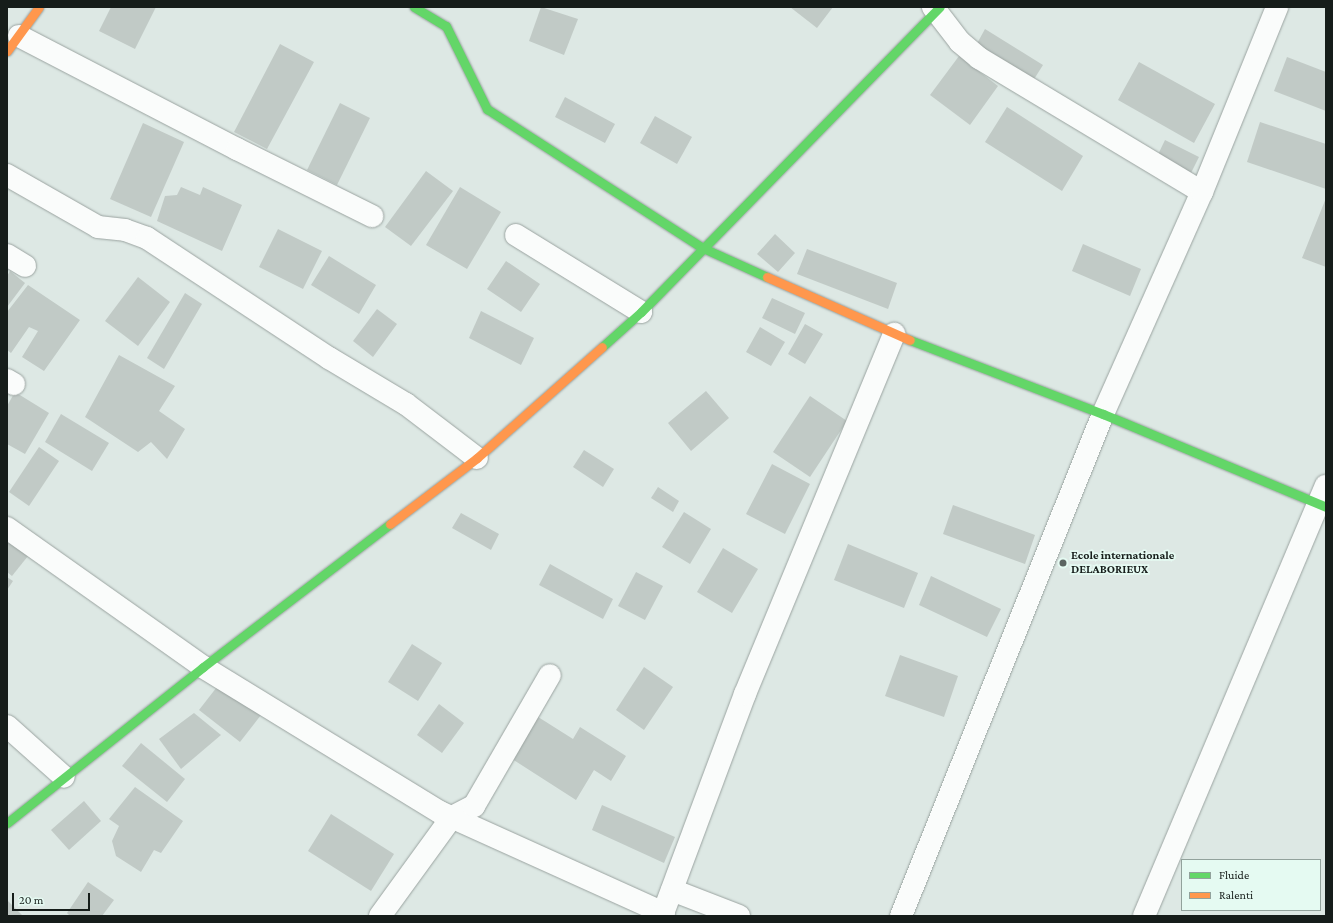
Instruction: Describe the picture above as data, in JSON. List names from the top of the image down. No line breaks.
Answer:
{"places":["Ecole internationale DELABORIEUX"],"legend":["Fluide","Ralenti"],"scale_bar":"20 m"}
